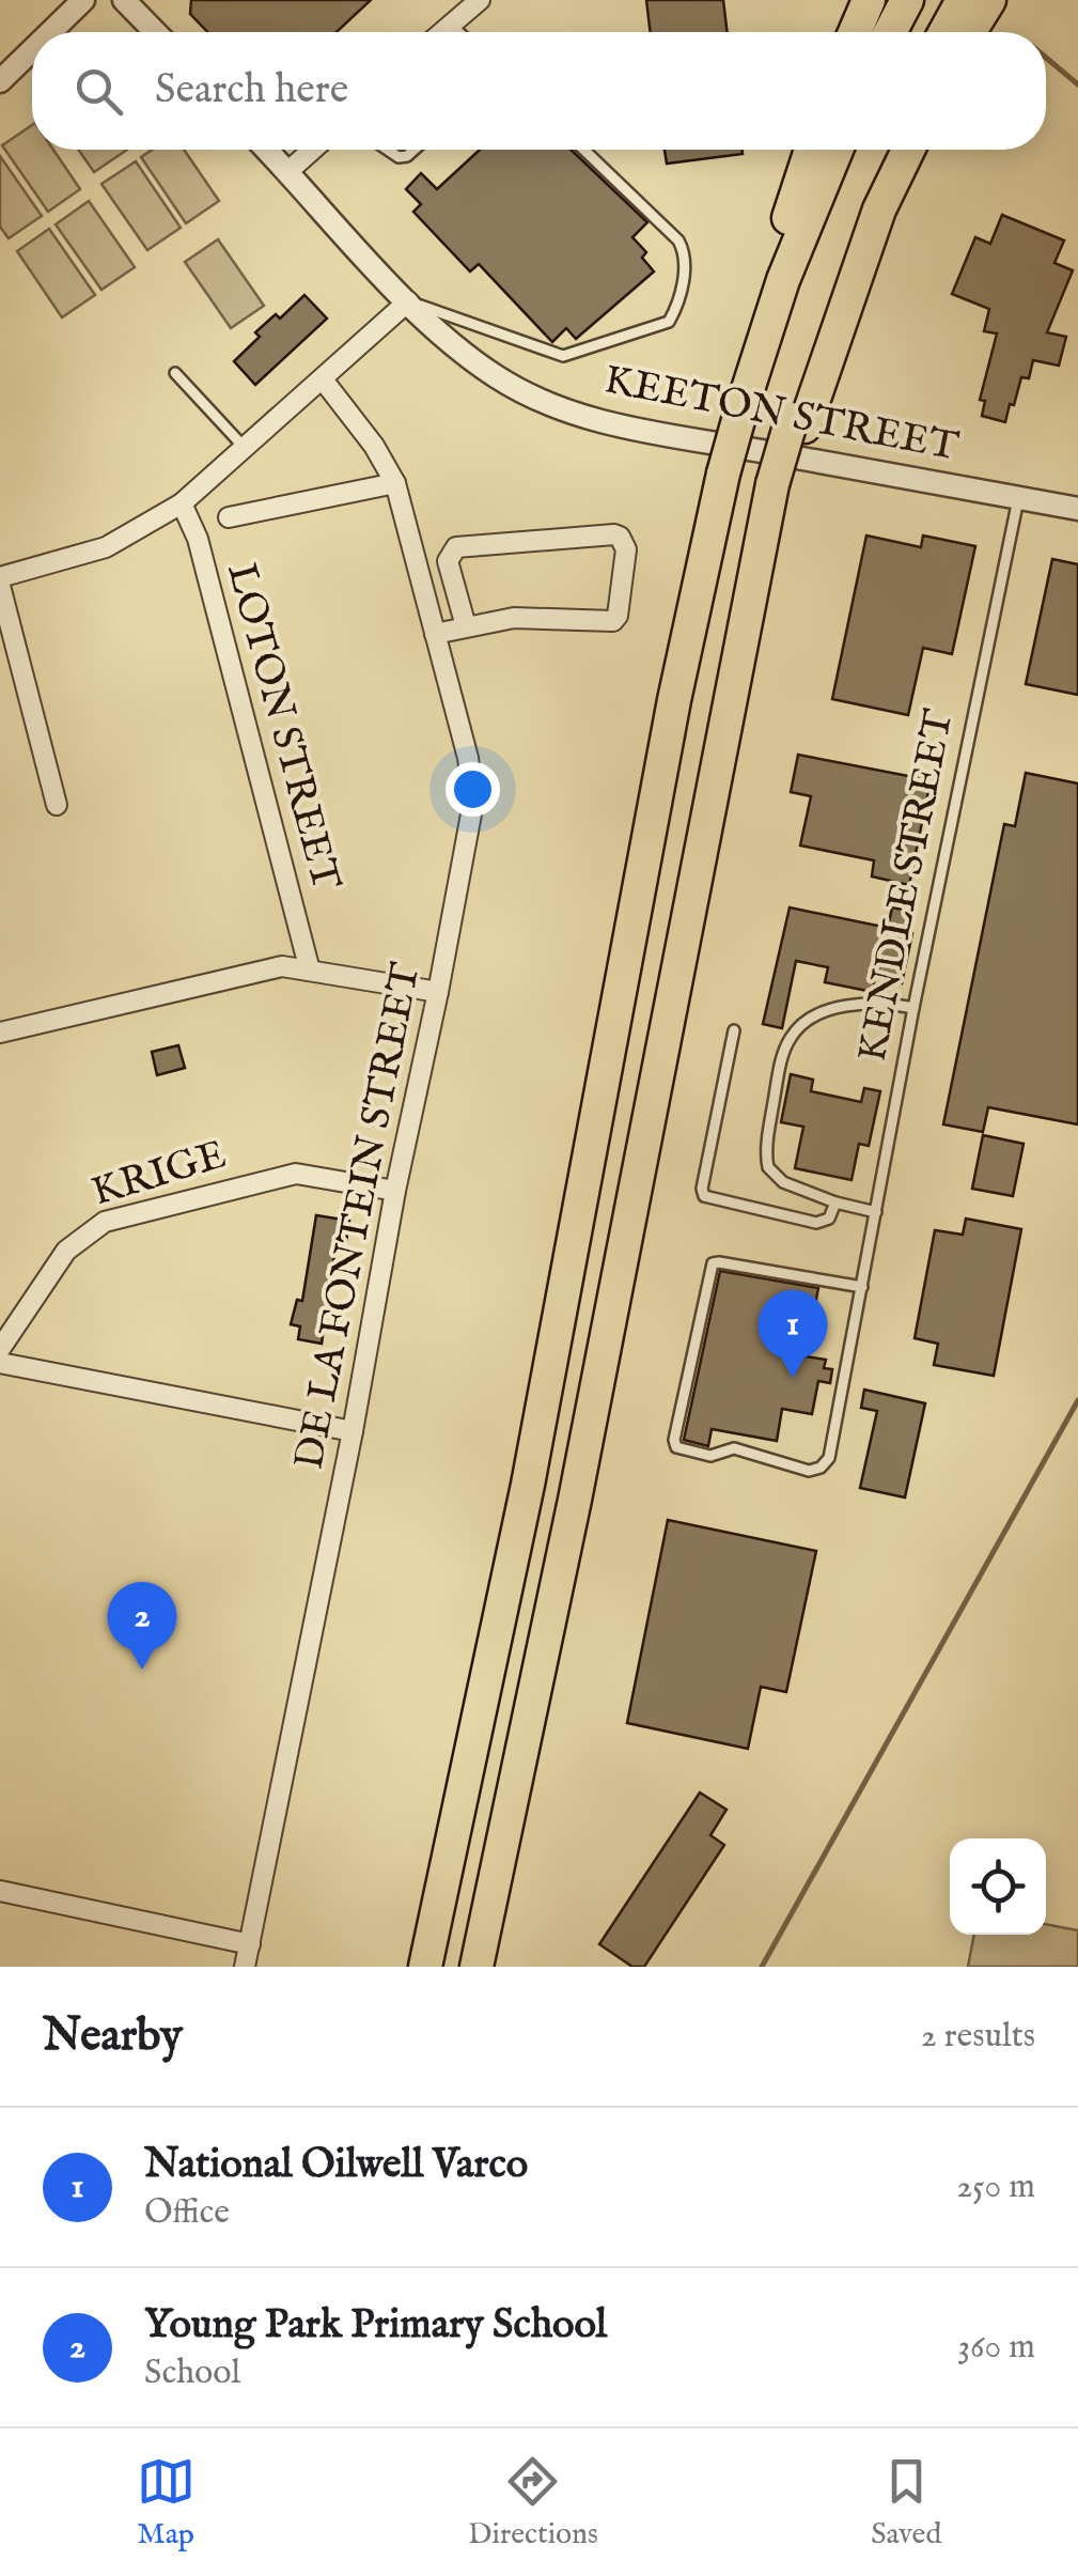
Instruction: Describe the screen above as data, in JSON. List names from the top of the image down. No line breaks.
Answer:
{"streets":{"street":["KEETON STREET","LOTON STREET","KRIGE","DE LA FONTEIN STREET"],"lane":["KENDLE STREET"]},"crossings":[["KEETON STREET","KENDLE STREET"],["KRIGE","DE LA FONTEIN STREET"]],"page":{"search":"Search here","pins":["1","2"],"heading":["Nearby","2 results"],"list":[{"mark":"1","name":"National Oilwell Varco","note":"Office","value":"250 m"},{"mark":"2","name":"Young Park Primary School","note":"School","value":"360 m"}],"nav":["Map","Directions","Saved"]}}
